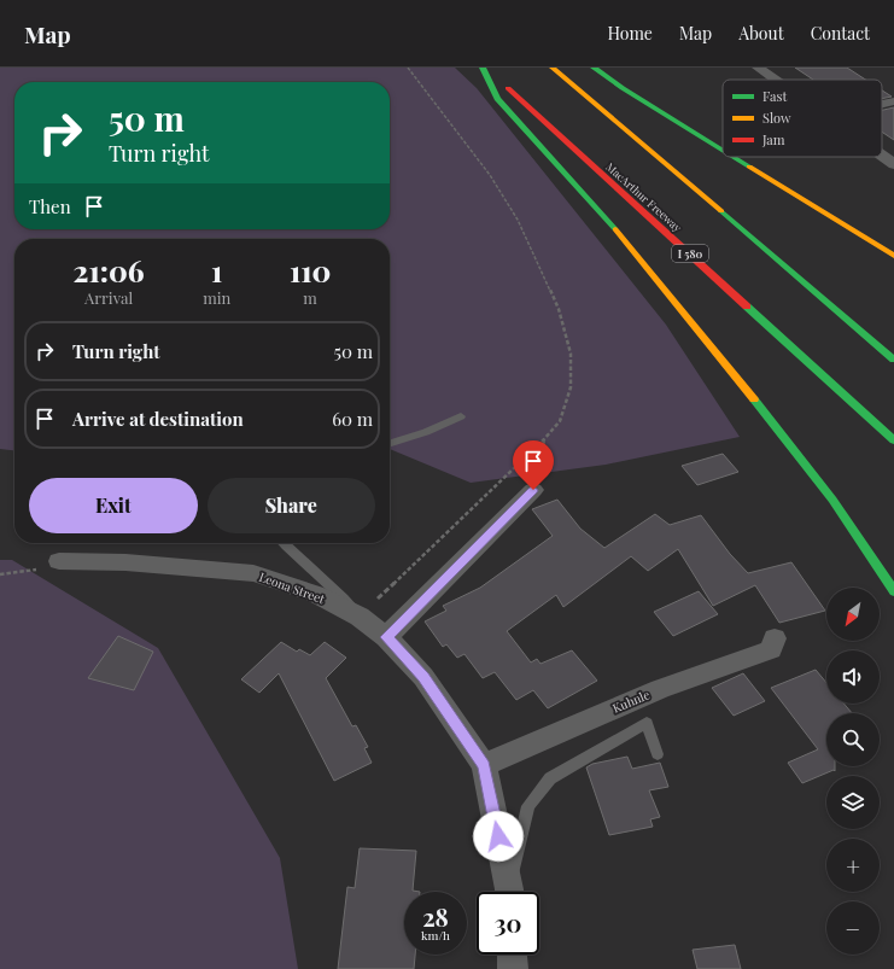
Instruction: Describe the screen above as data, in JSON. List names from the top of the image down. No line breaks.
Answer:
{"streets":{"highway":["MacArthur Freeway","I 580"],"street":["Leona Street","Kuhnle"]},"crossings":[["Leona Street","Kuhnle"]],"legend":["Fast","Slow","Jam"],"north":"bottom left","page":{"header":"Map","nav":["Home","Map","About","Contact"],"turn":["50 m","Turn right"],"then":"Then","eta":["21:06","Arrival","1","min","110","m"],"list":[{"name":"Turn right","value":"50 m"},{"name":"Arrive at destination","value":"60 m"}],"buttons":["Exit","Share"],"map_buttons":["+","−"],"speed":"28 km/h","limit":"30"}}
